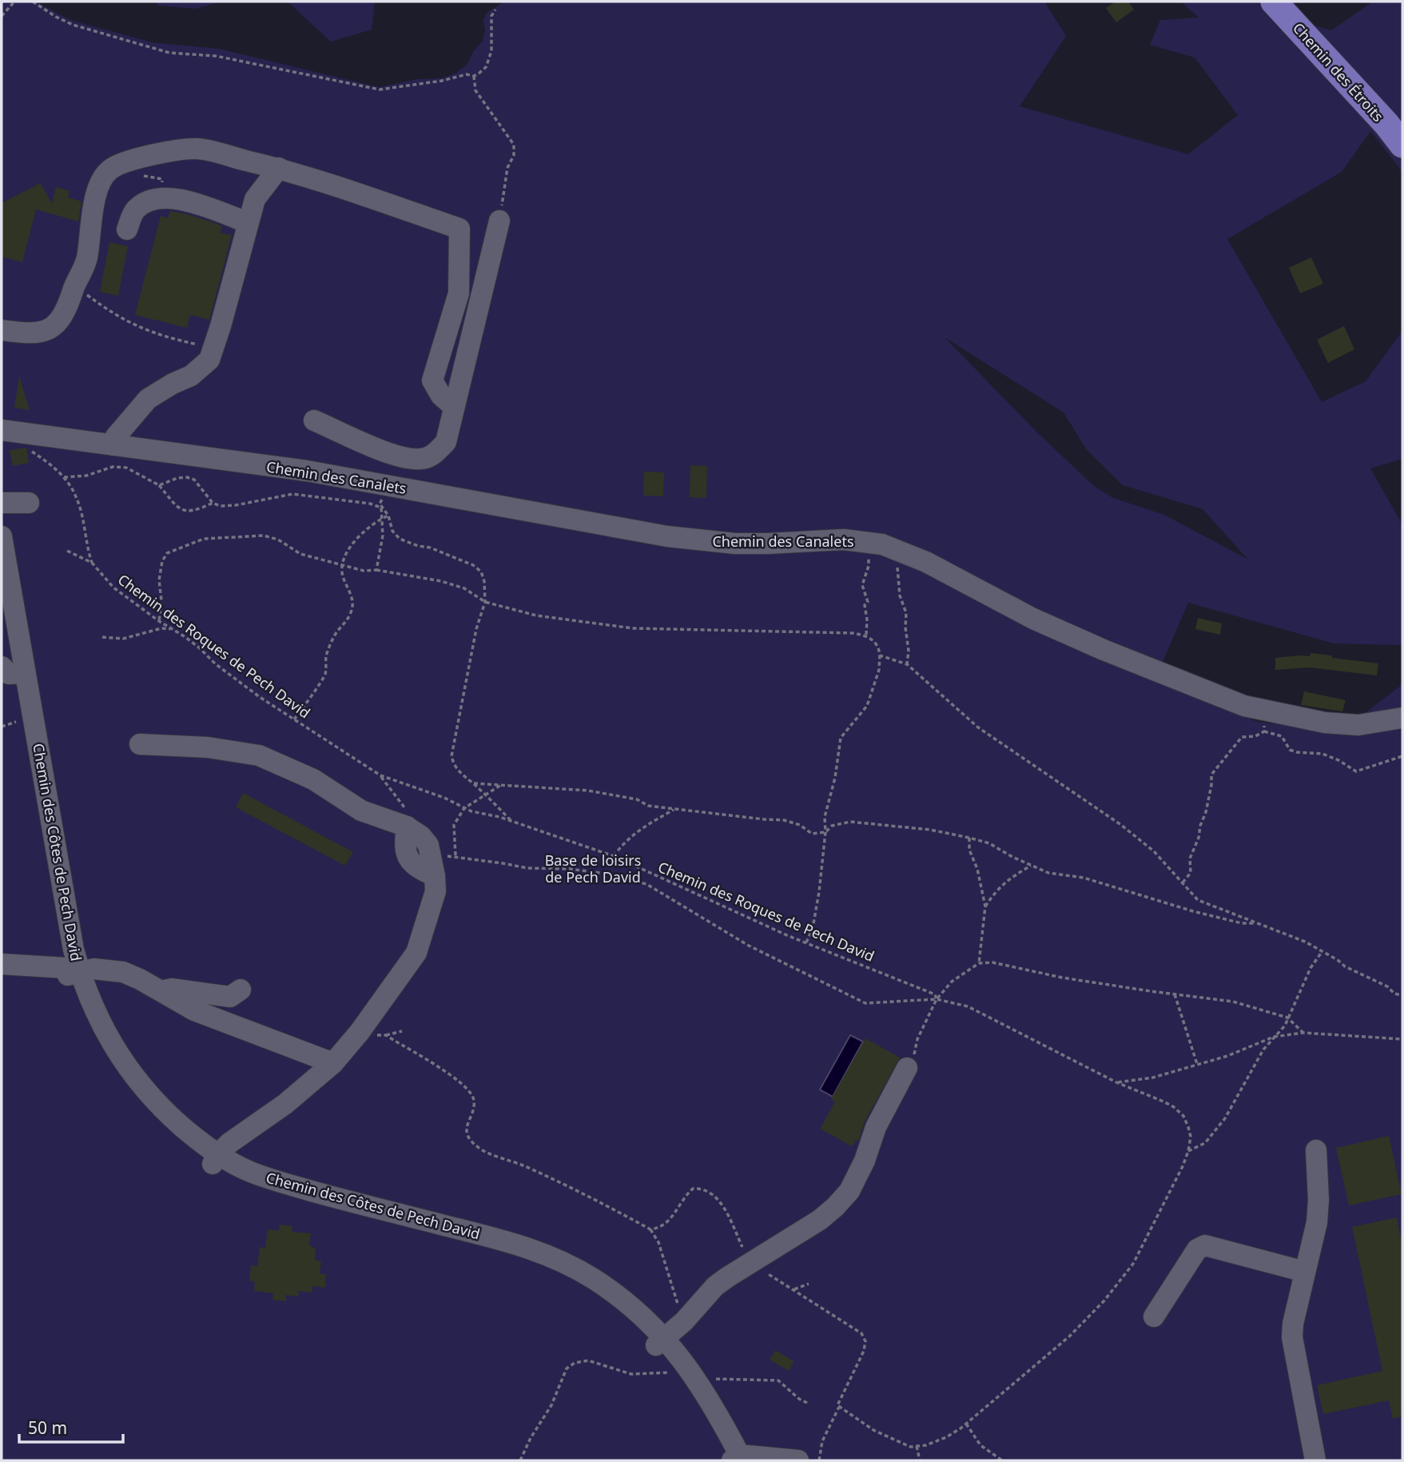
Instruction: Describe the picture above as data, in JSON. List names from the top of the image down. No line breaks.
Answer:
{"streets":{"main road":["Chemin des Étroits"],"street":["Chemin des Canalets","Chemin des Côtes de Pech David"],"path":["Chemin des Roques de Pech David"]},"parks":["Base de loisirs de Pech David"],"scale_bar":"50 m"}
